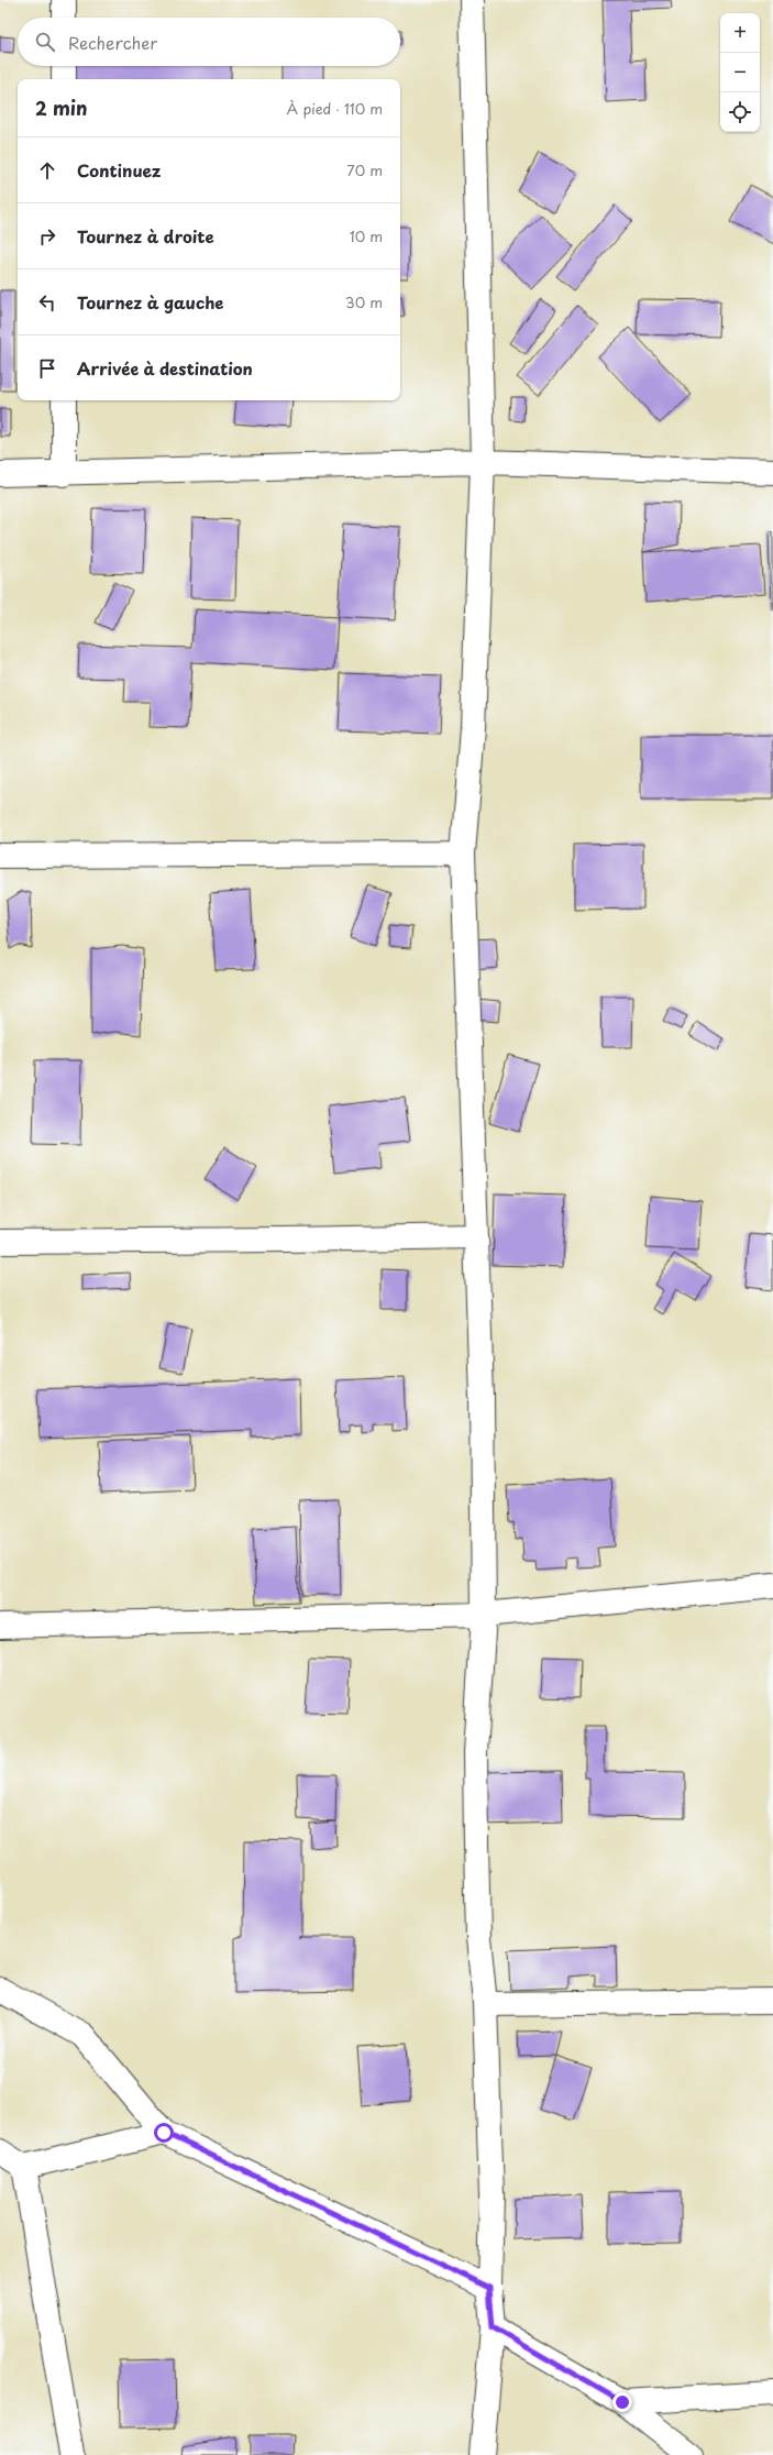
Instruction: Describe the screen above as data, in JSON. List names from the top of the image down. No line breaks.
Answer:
{"page":{"map_buttons":["+","−"],"search":"Rechercher","heading":["2 min","À pied · 110 m"],"list":[["Continuez","70 m"],["Tournez à droite","10 m"],["Tournez à gauche","30 m"],"Arrivée à destination"]}}
